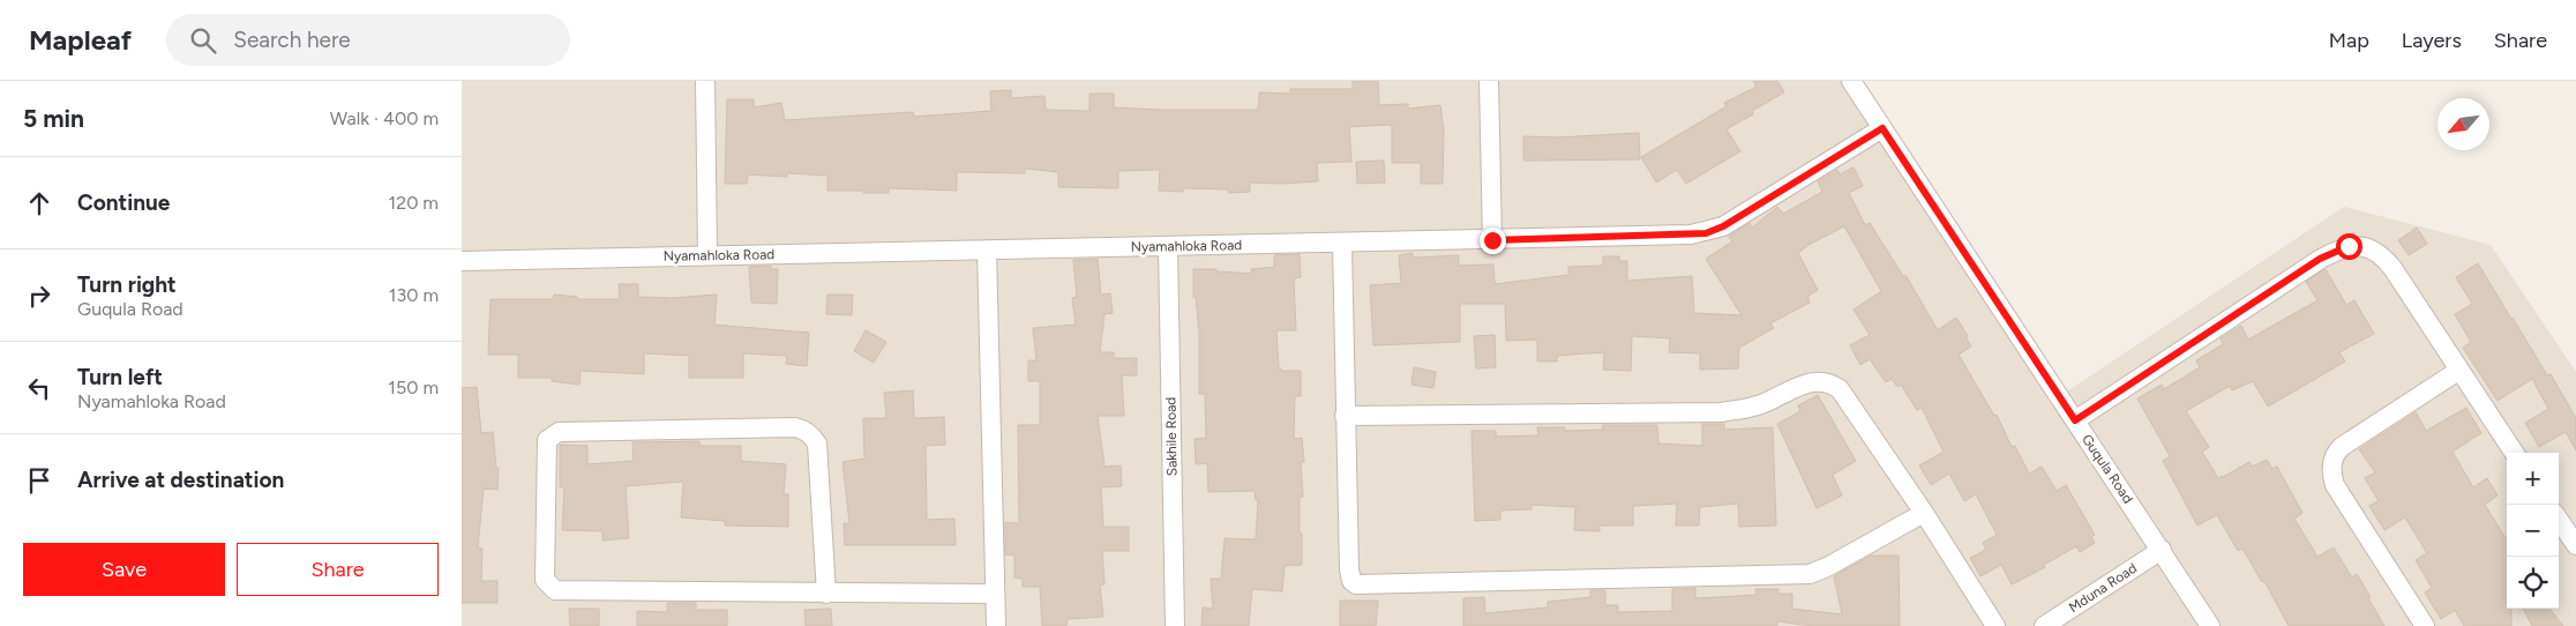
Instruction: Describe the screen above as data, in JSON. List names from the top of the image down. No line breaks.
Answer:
{"streets":{"street":["Nyamahloka Road","Sakhile Road","Guqula Road","Mduna Road"]},"crossings":[["Nyamahloka Road","Sakhile Road"],["Nyamahloka Road","Guqula Road"],["Guqula Road","Mduna Road"]],"north":"bottom left","page":{"header":"Mapleaf","search":"Search here","nav":["Map","Layers","Share"],"heading":["5 min","Walk · 400 m"],"list":[["Continue","120 m"],["Turn right","Guqula Road","130 m"],["Turn left","Nyamahloka Road","150 m"],"Arrive at destination"],"map_buttons":["+","−"],"buttons":["Save","Share"]}}
